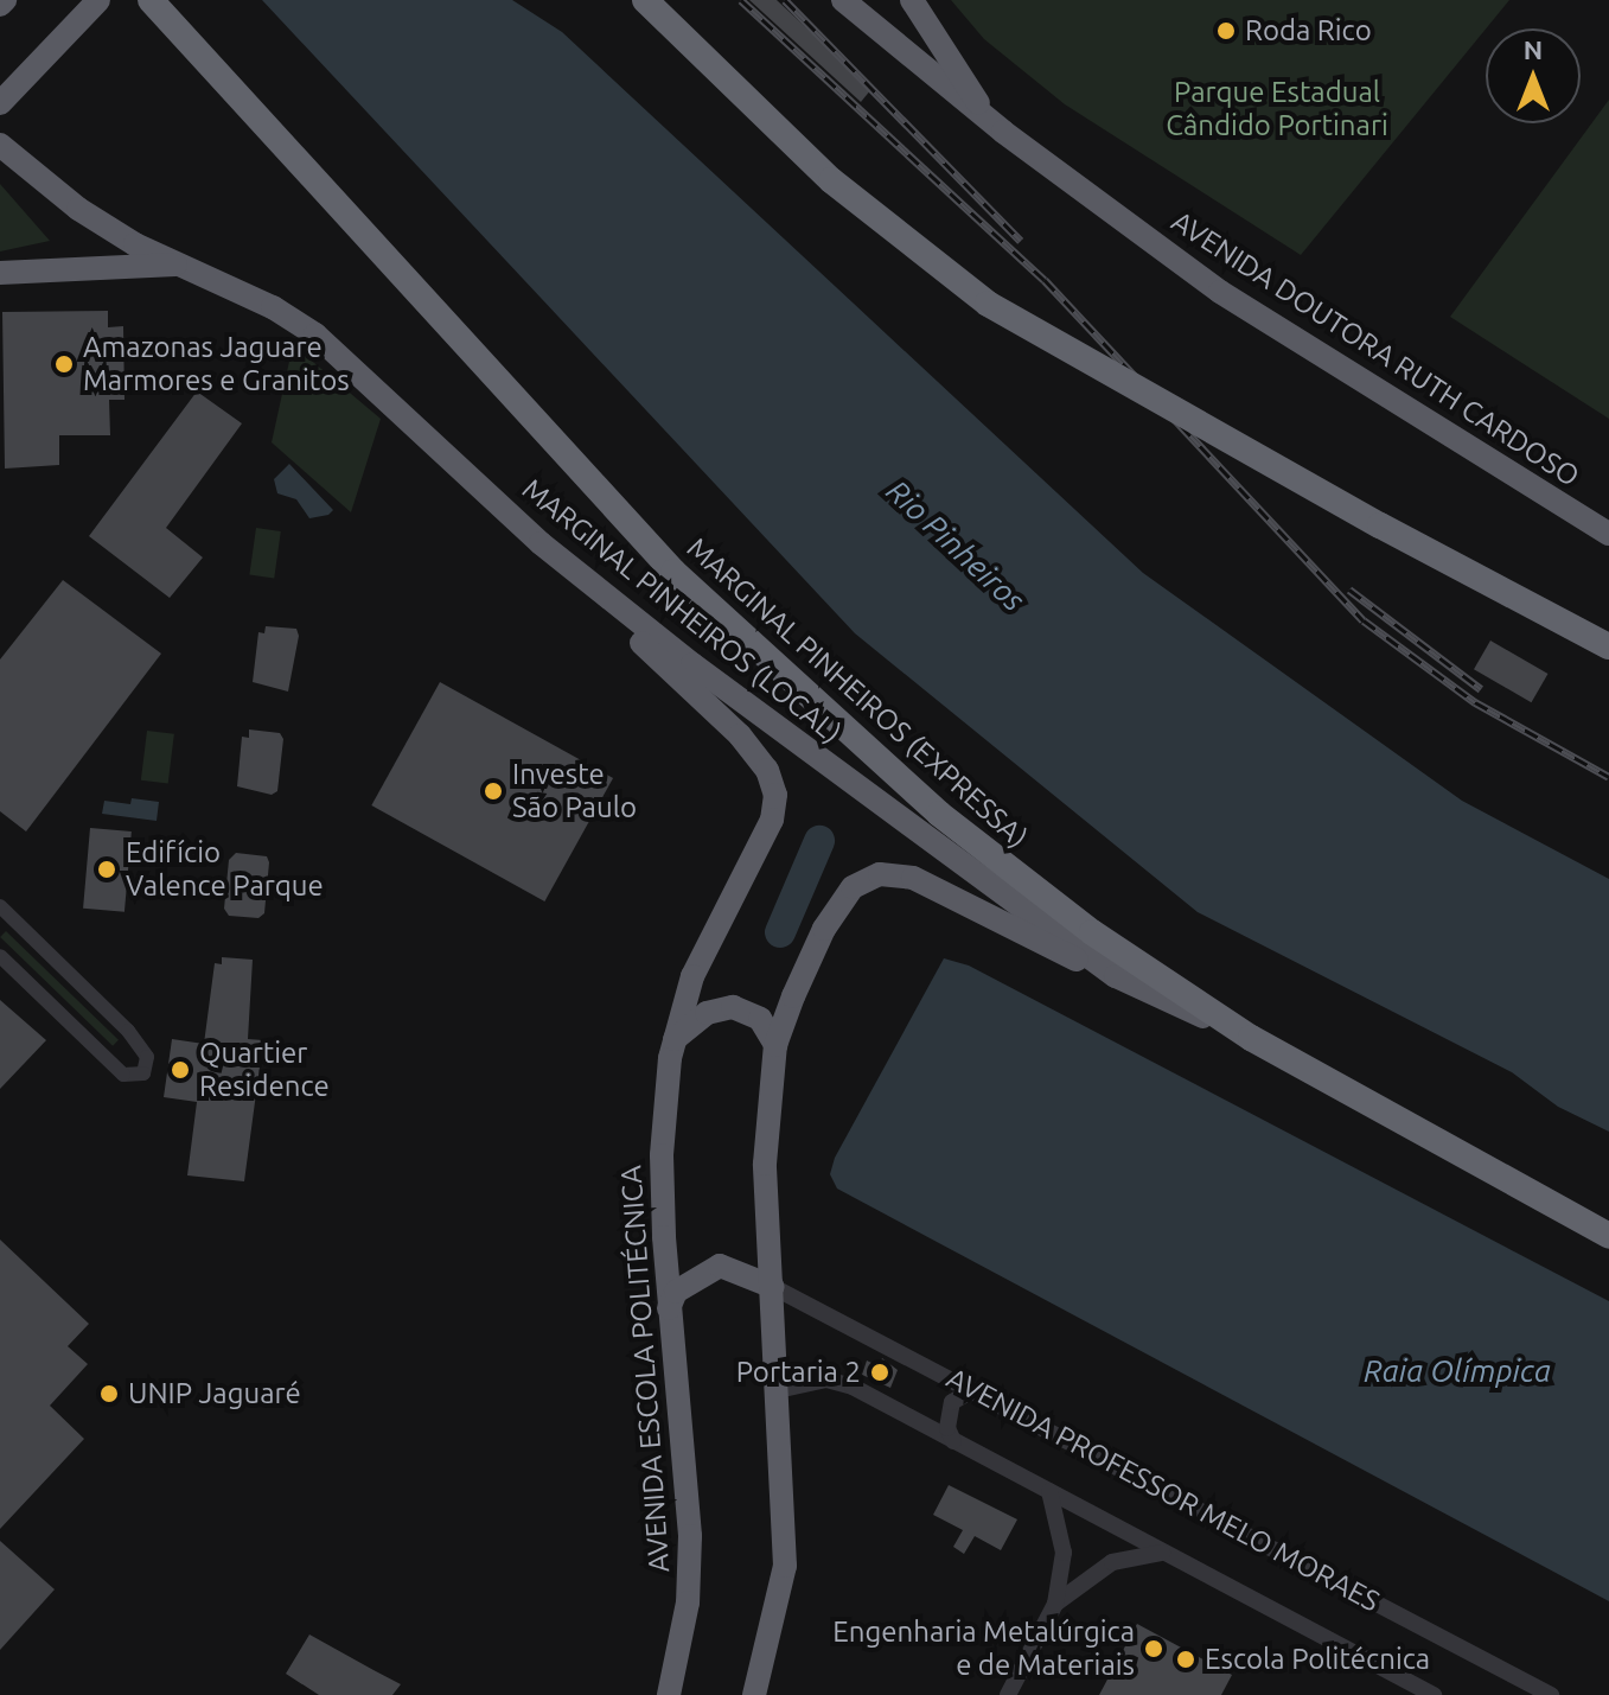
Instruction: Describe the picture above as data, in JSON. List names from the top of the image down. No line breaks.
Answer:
{"streets":{"highway":["AVENIDA DOUTORA RUTH CARDOSO","MARGINAL PINHEIROS (LOCAL)","MARGINAL PINHEIROS (EXPRESSA)","AVENIDA ESCOLA POLITÉCNICA"],"street":["AVENIDA PROFESSOR MELO MORAES"]},"crossings":[["MARGINAL PINHEIROS (LOCAL)","MARGINAL PINHEIROS (EXPRESSA)"],["MARGINAL PINHEIROS (LOCAL)","AVENIDA ESCOLA POLITÉCNICA"]],"water":["Rio Pinheiros","Raia Olímpica"],"parks":["Parque Estadual Cândido Portinari"],"places":["Roda Rico","Amazonas Jaguare Marmores e Granitos","Investe São Paulo","Edifício Valence Parque","Quartier Residence","Portaria 2","UNIP Jaguaré","Engenharia Metalúrgica e de Materiais","Escola Politécnica"],"north":"top"}
